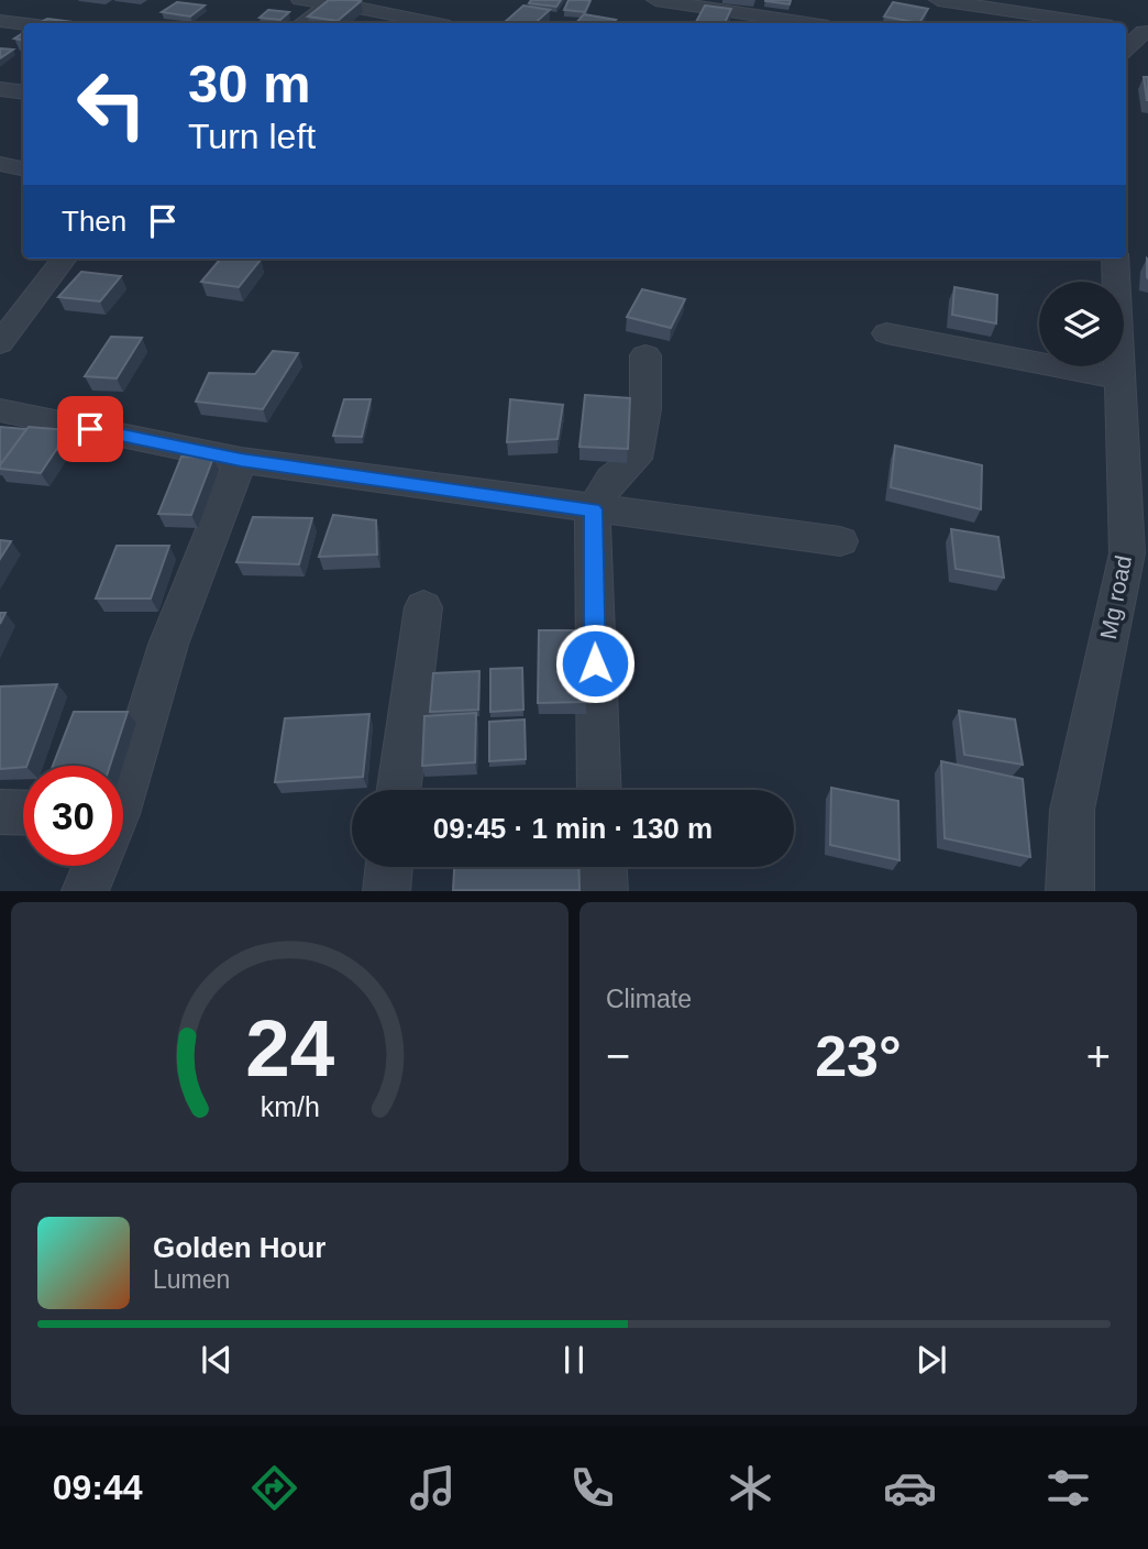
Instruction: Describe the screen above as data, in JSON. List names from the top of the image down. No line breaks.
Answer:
{"streets":{"street":["Mg road"]},"page":{"turn":["30 m","Turn left"],"then":"Then","limit":"30","trip":"09:45 · 1 min · 130 m","tile":"Climate","heat":["−","23°","+"],"song":["Golden Hour","Lumen"],"tabs":"09:44","gauge":["24","km/h"]}}
